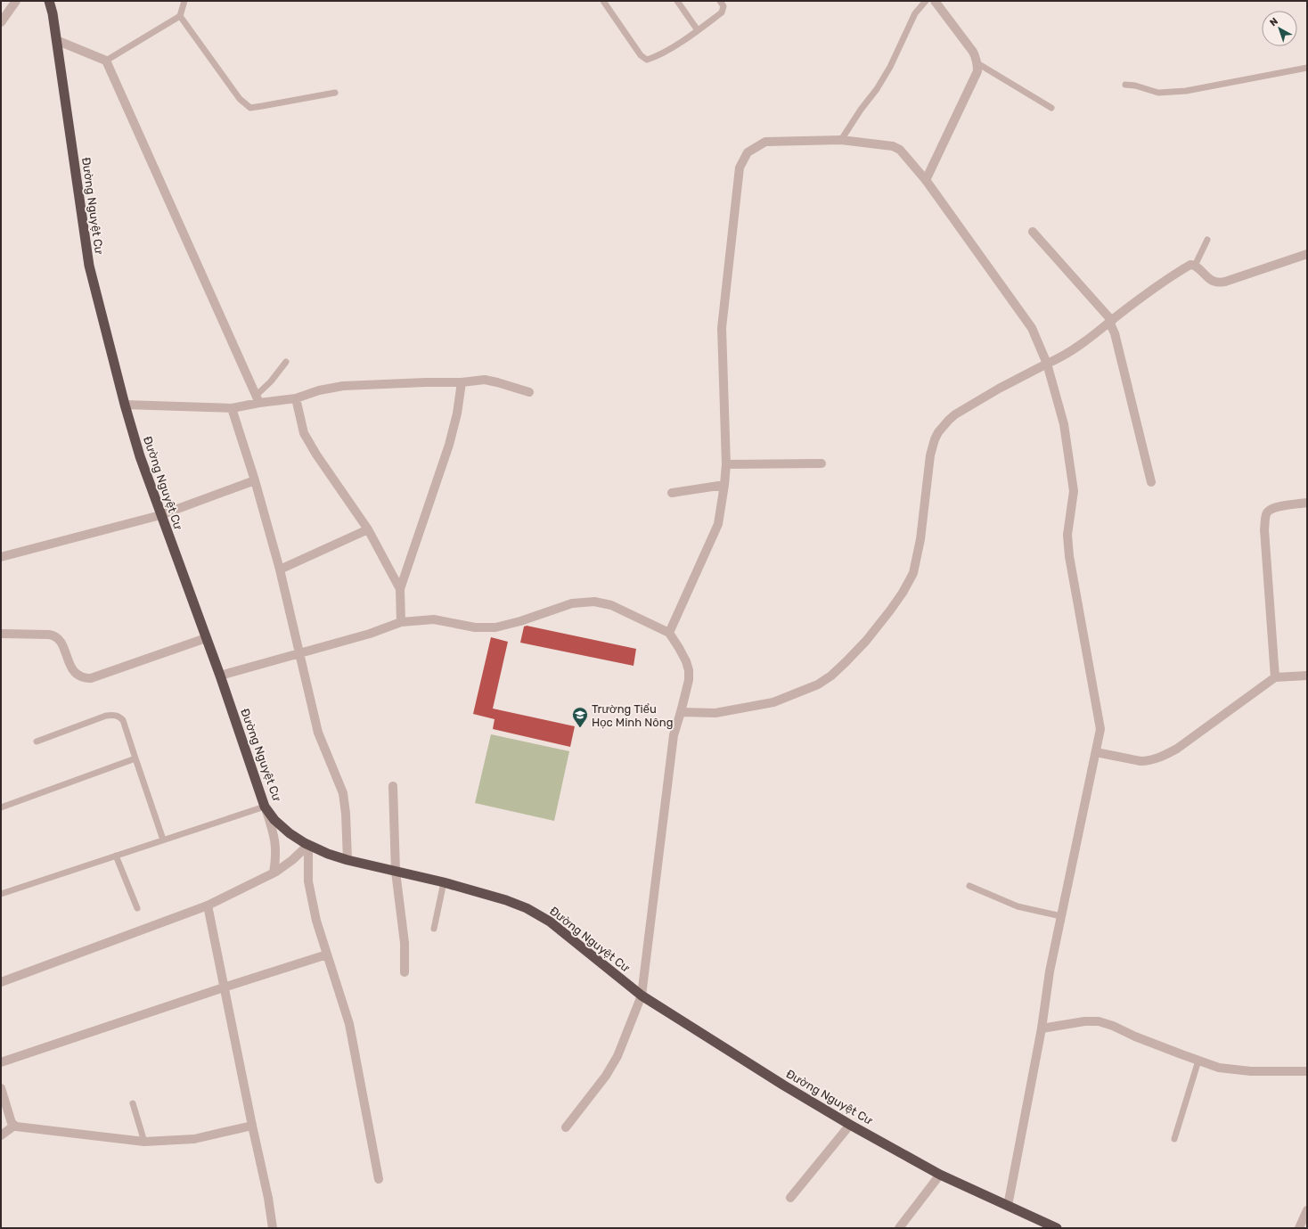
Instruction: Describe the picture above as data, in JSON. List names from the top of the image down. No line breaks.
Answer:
{"streets":{"highway":["Đường Nguyệt Cư"]},"places":{"school or university":["Trường Tiểu Học Minh Nông"]},"north":"top left"}
